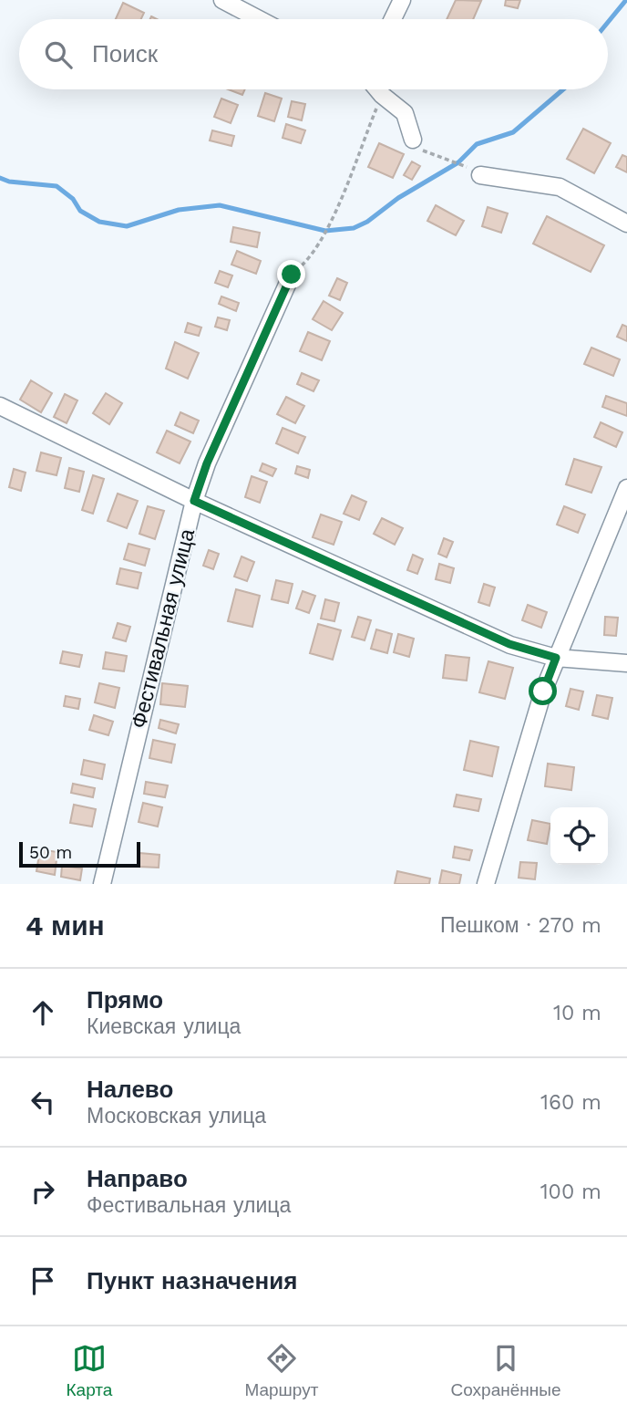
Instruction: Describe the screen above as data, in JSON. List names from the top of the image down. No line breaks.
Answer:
{"streets":{"street":["Фестивальная улица"]},"scale_bar":"50 m","page":{"search":"Поиск","scale":"50 m","heading":["4 мин","Пешком · 270 m"],"list":[["Прямо","Киевская улица","10 m"],["Налево","Московская улица","160 m"],["Направо","Фестивальная улица","100 m"],"Пункт назначения"],"nav":["Карта","Маршрут","Сохранённые"]}}
